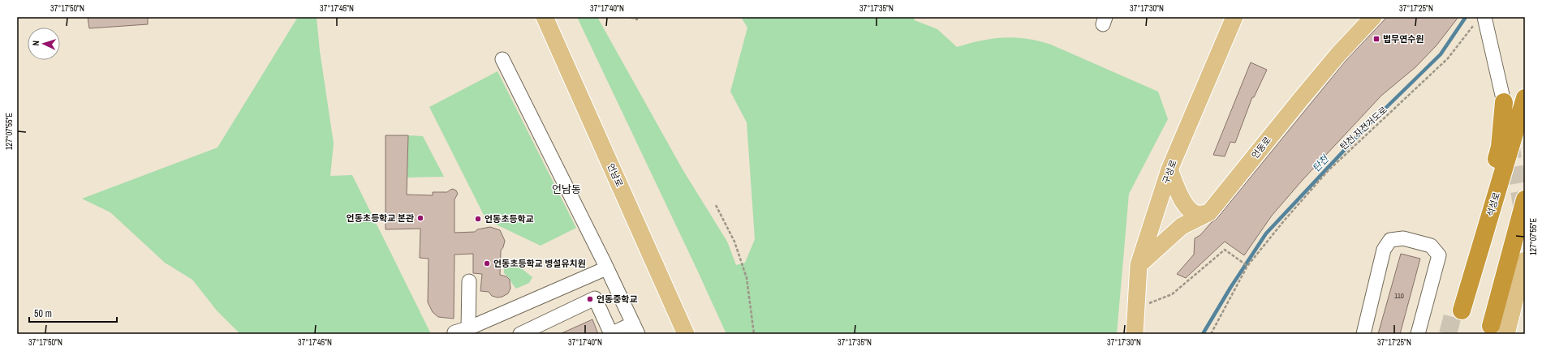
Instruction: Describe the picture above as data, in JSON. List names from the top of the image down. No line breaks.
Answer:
{"streets":{"highway":["석성로"],"main road":["언동로","구성로","언남로"],"path":["탄천 자전거도로"]},"crossings":[["언동로","구성로"]],"districts":["언남동"],"water":["탄천"],"places":{"transit":["법무연수원"],"other":["언동초등학교 본관","언동초등학교","언동초등학교 병설유치원","언동중학교"]},"house_numbers":["110"],"scale_bar":"50 m","north":"left","coordinates":["37°17'50\"N","37°17'45\"N","37°17'40\"N","37°17'35\"N","37°17'30\"N","37°17'25\"N","127°07'55\"E"]}
